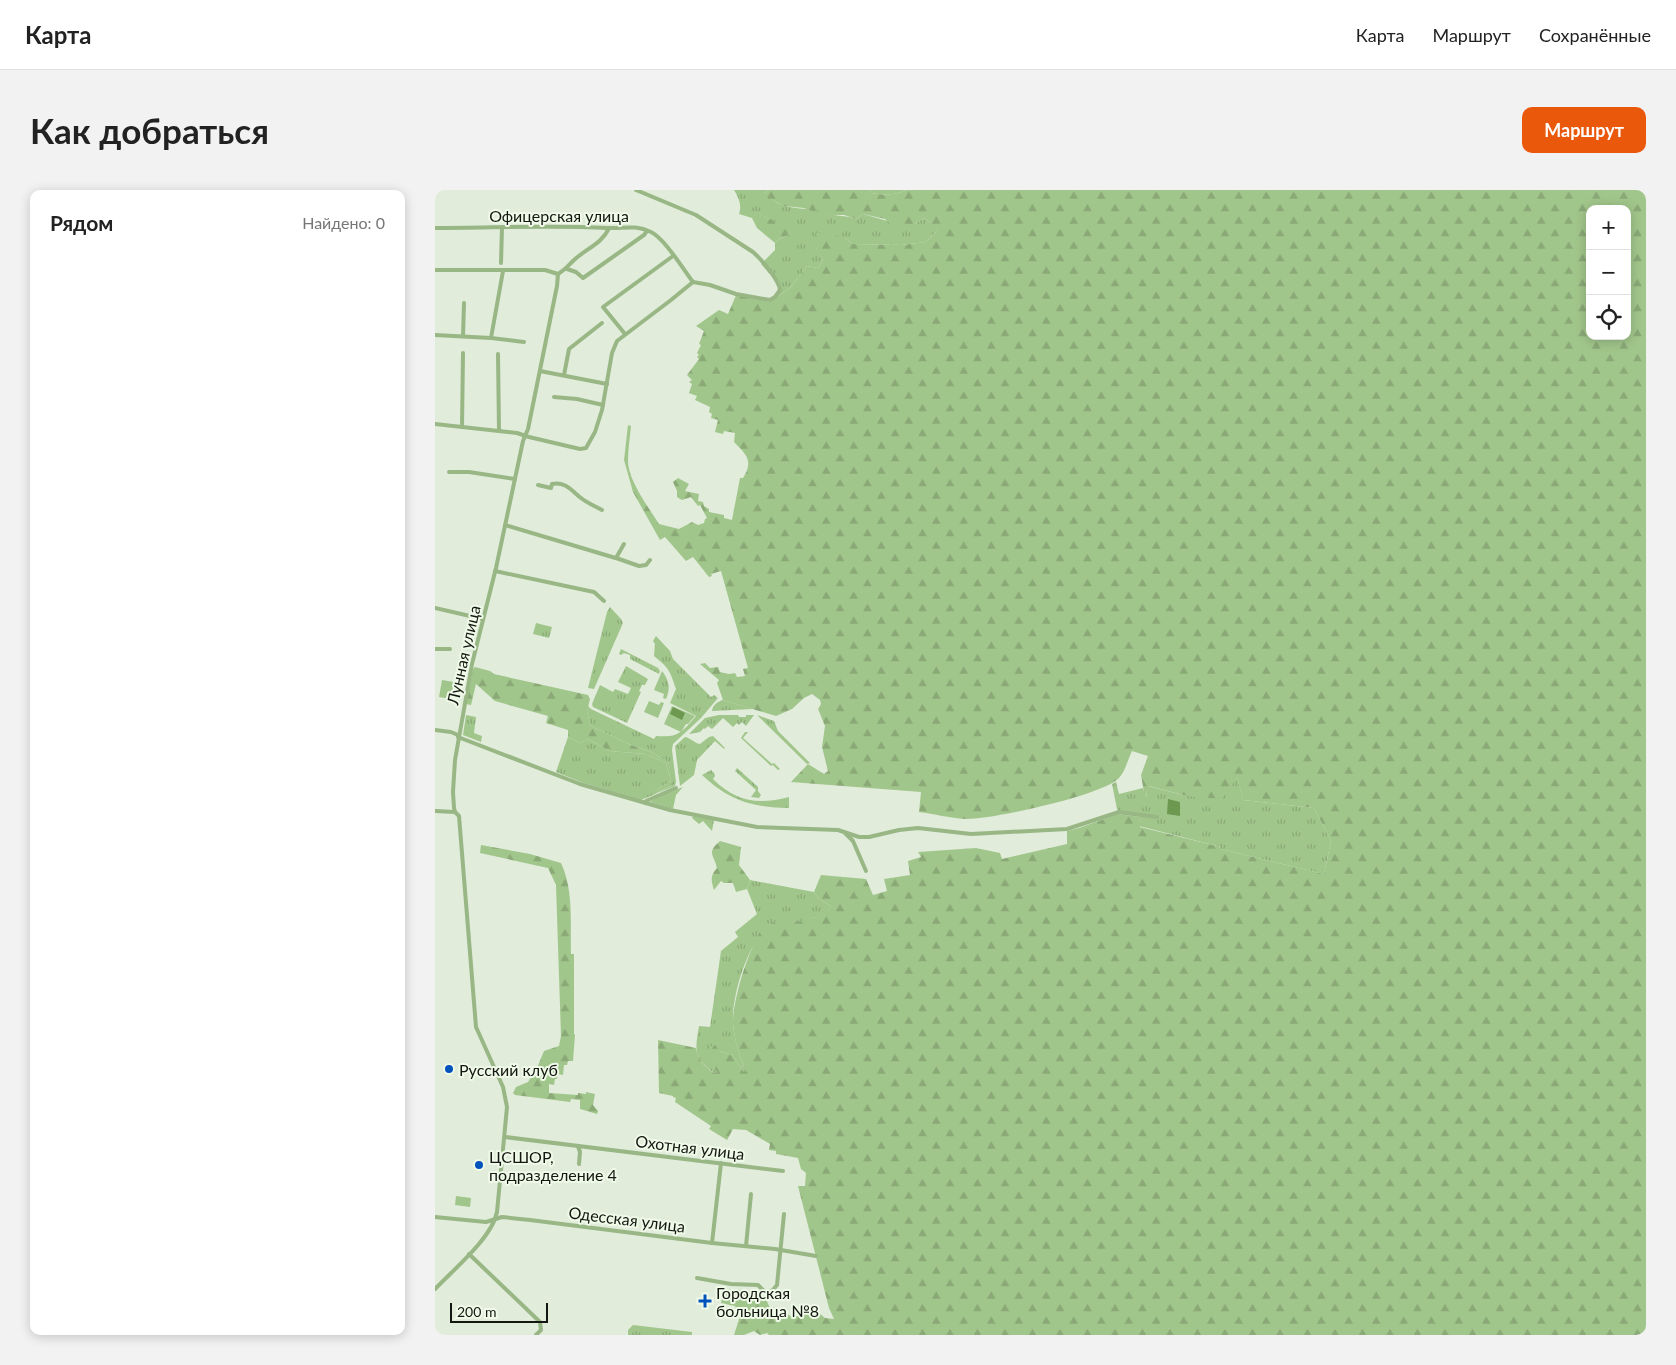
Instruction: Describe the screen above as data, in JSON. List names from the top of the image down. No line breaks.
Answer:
{"streets":{"street":["Офицерская улица","Лунная улица","Охотная улица","Одесская улица"]},"crossings":[["Лунная улица","Охотная улица"],["Лунная улица","Одесская улица"]],"places":{"other":["Русский клуб","ЦСШОР, подразделение 4"],"health":["Городская больница №8"]},"scale_bar":"200 m","page":{"header":"Карта","nav":["Карта","Маршрут","Сохранённые"],"buttons":"Маршрут","title":"Как добраться","heading":["Рядом","Найдено: 0"],"map_buttons":["+","−"],"scale":"200 m"}}
